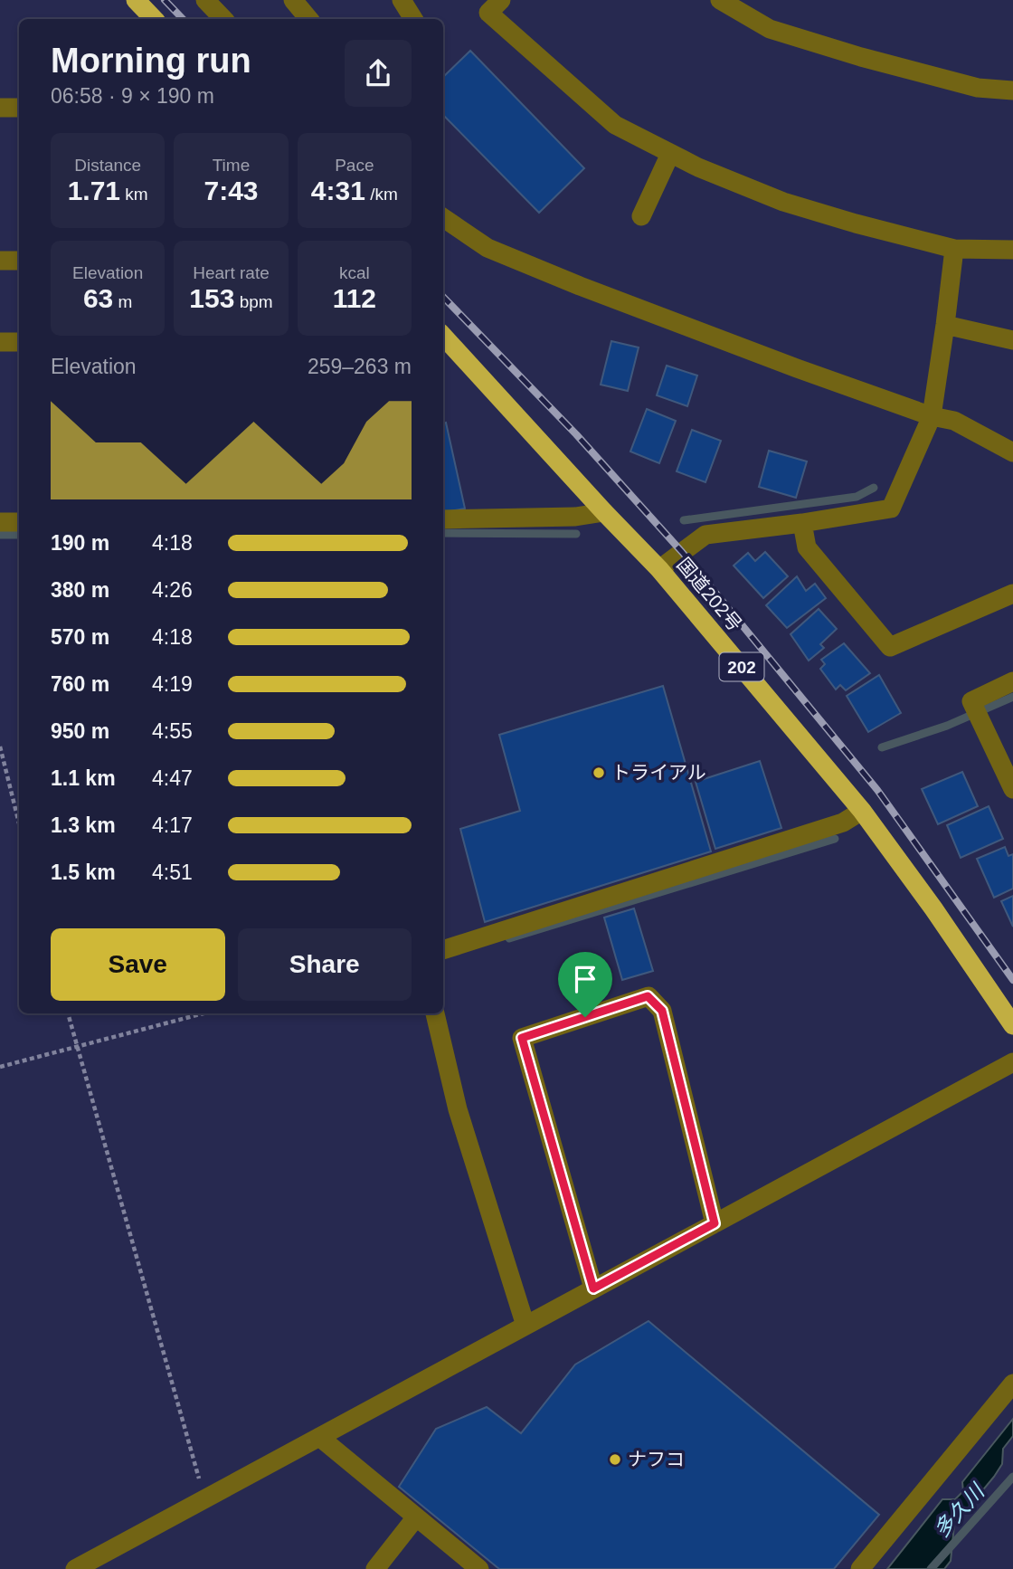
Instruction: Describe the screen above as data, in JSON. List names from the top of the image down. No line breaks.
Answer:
{"streets":{"highway":["国道202号","202"]},"water":["多久川"],"places":["トライアル","ナフコ"],"page":{"heading":["Morning run","06:58 · 9 × 190 m"],"stats":[["Distance","1.71 km"],["Time","7:43"],["Pace","4:31 /km"],["Elevation","63 m"],["Heart rate","153 bpm"],["kcal","112"]],"chart":["Elevation","259–263 m"],"list":[{"name":"190 m","note":"4:18"},{"name":"380 m","note":"4:26"},{"name":"570 m","note":"4:18"},{"name":"760 m","note":"4:19"},{"name":"950 m","note":"4:55"},{"name":"1.1 km","note":"4:47"},{"name":"1.3 km","note":"4:17"},{"name":"1.5 km","note":"4:51"}],"buttons":["Save","Share"]}}
